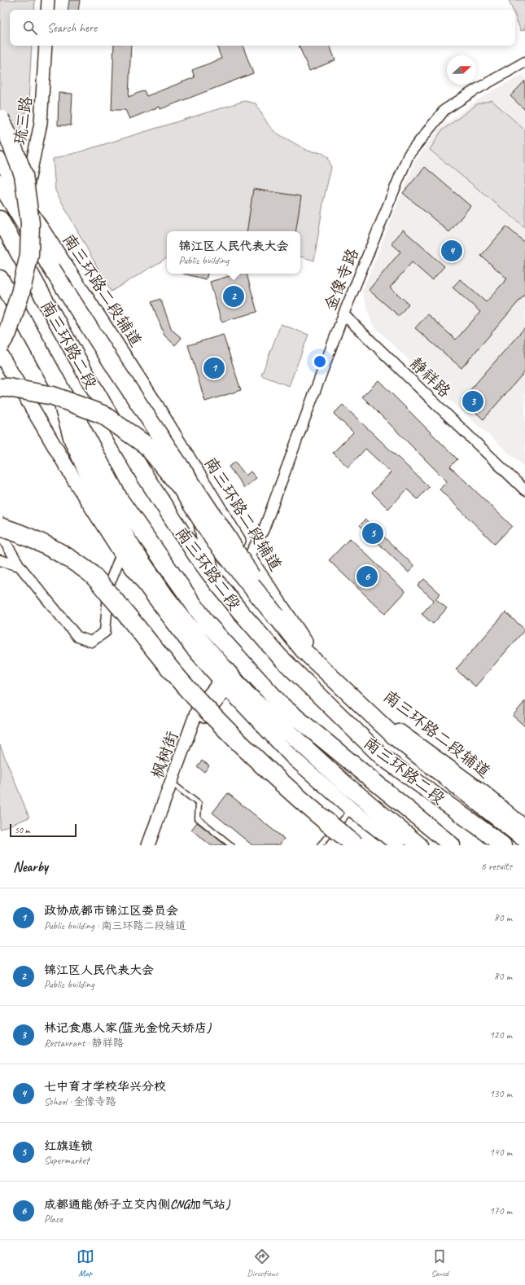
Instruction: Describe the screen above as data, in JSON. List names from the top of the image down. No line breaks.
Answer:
{"streets":{"highway":["南三环路二段"],"main road":["南三环路二段辅道"],"street":["琉三路","金像寺路","静祥路","枫树街"]},"crossings":[["琉三路","南三环路二段辅道"],["金像寺路","南三环路二段辅道"],["金像寺路","静祥路"]],"scale_bar":"50 m","north":"right","page":{"search":"Search here","popup":["锦江区人民代表大会","Public building"],"pins":["4","2","1","3","5","6"],"scale":"50 m","heading":["Nearby","6 results"],"list":[{"mark":"1","name":"政协成都市锦江区委员会","note":"Public building · 南三环路二段辅道","value":"80 m"},{"mark":"2","name":"锦江区人民代表大会","note":"Public building","value":"80 m"},{"mark":"3","name":"林记食惠人家(蓝光金悦天娇店)","note":"Restaurant · 静祥路","value":"120 m"},{"mark":"4","name":"七中育才学校华兴分校","note":"School · 金像寺路","value":"130 m"},{"mark":"5","name":"红旗连锁","note":"Supermarket","value":"140 m"},{"mark":"6","name":"成都通能(娇子立交内侧CNG加气站)","note":"Place","value":"170 m"}],"nav":["Map","Directions","Saved"]}}
